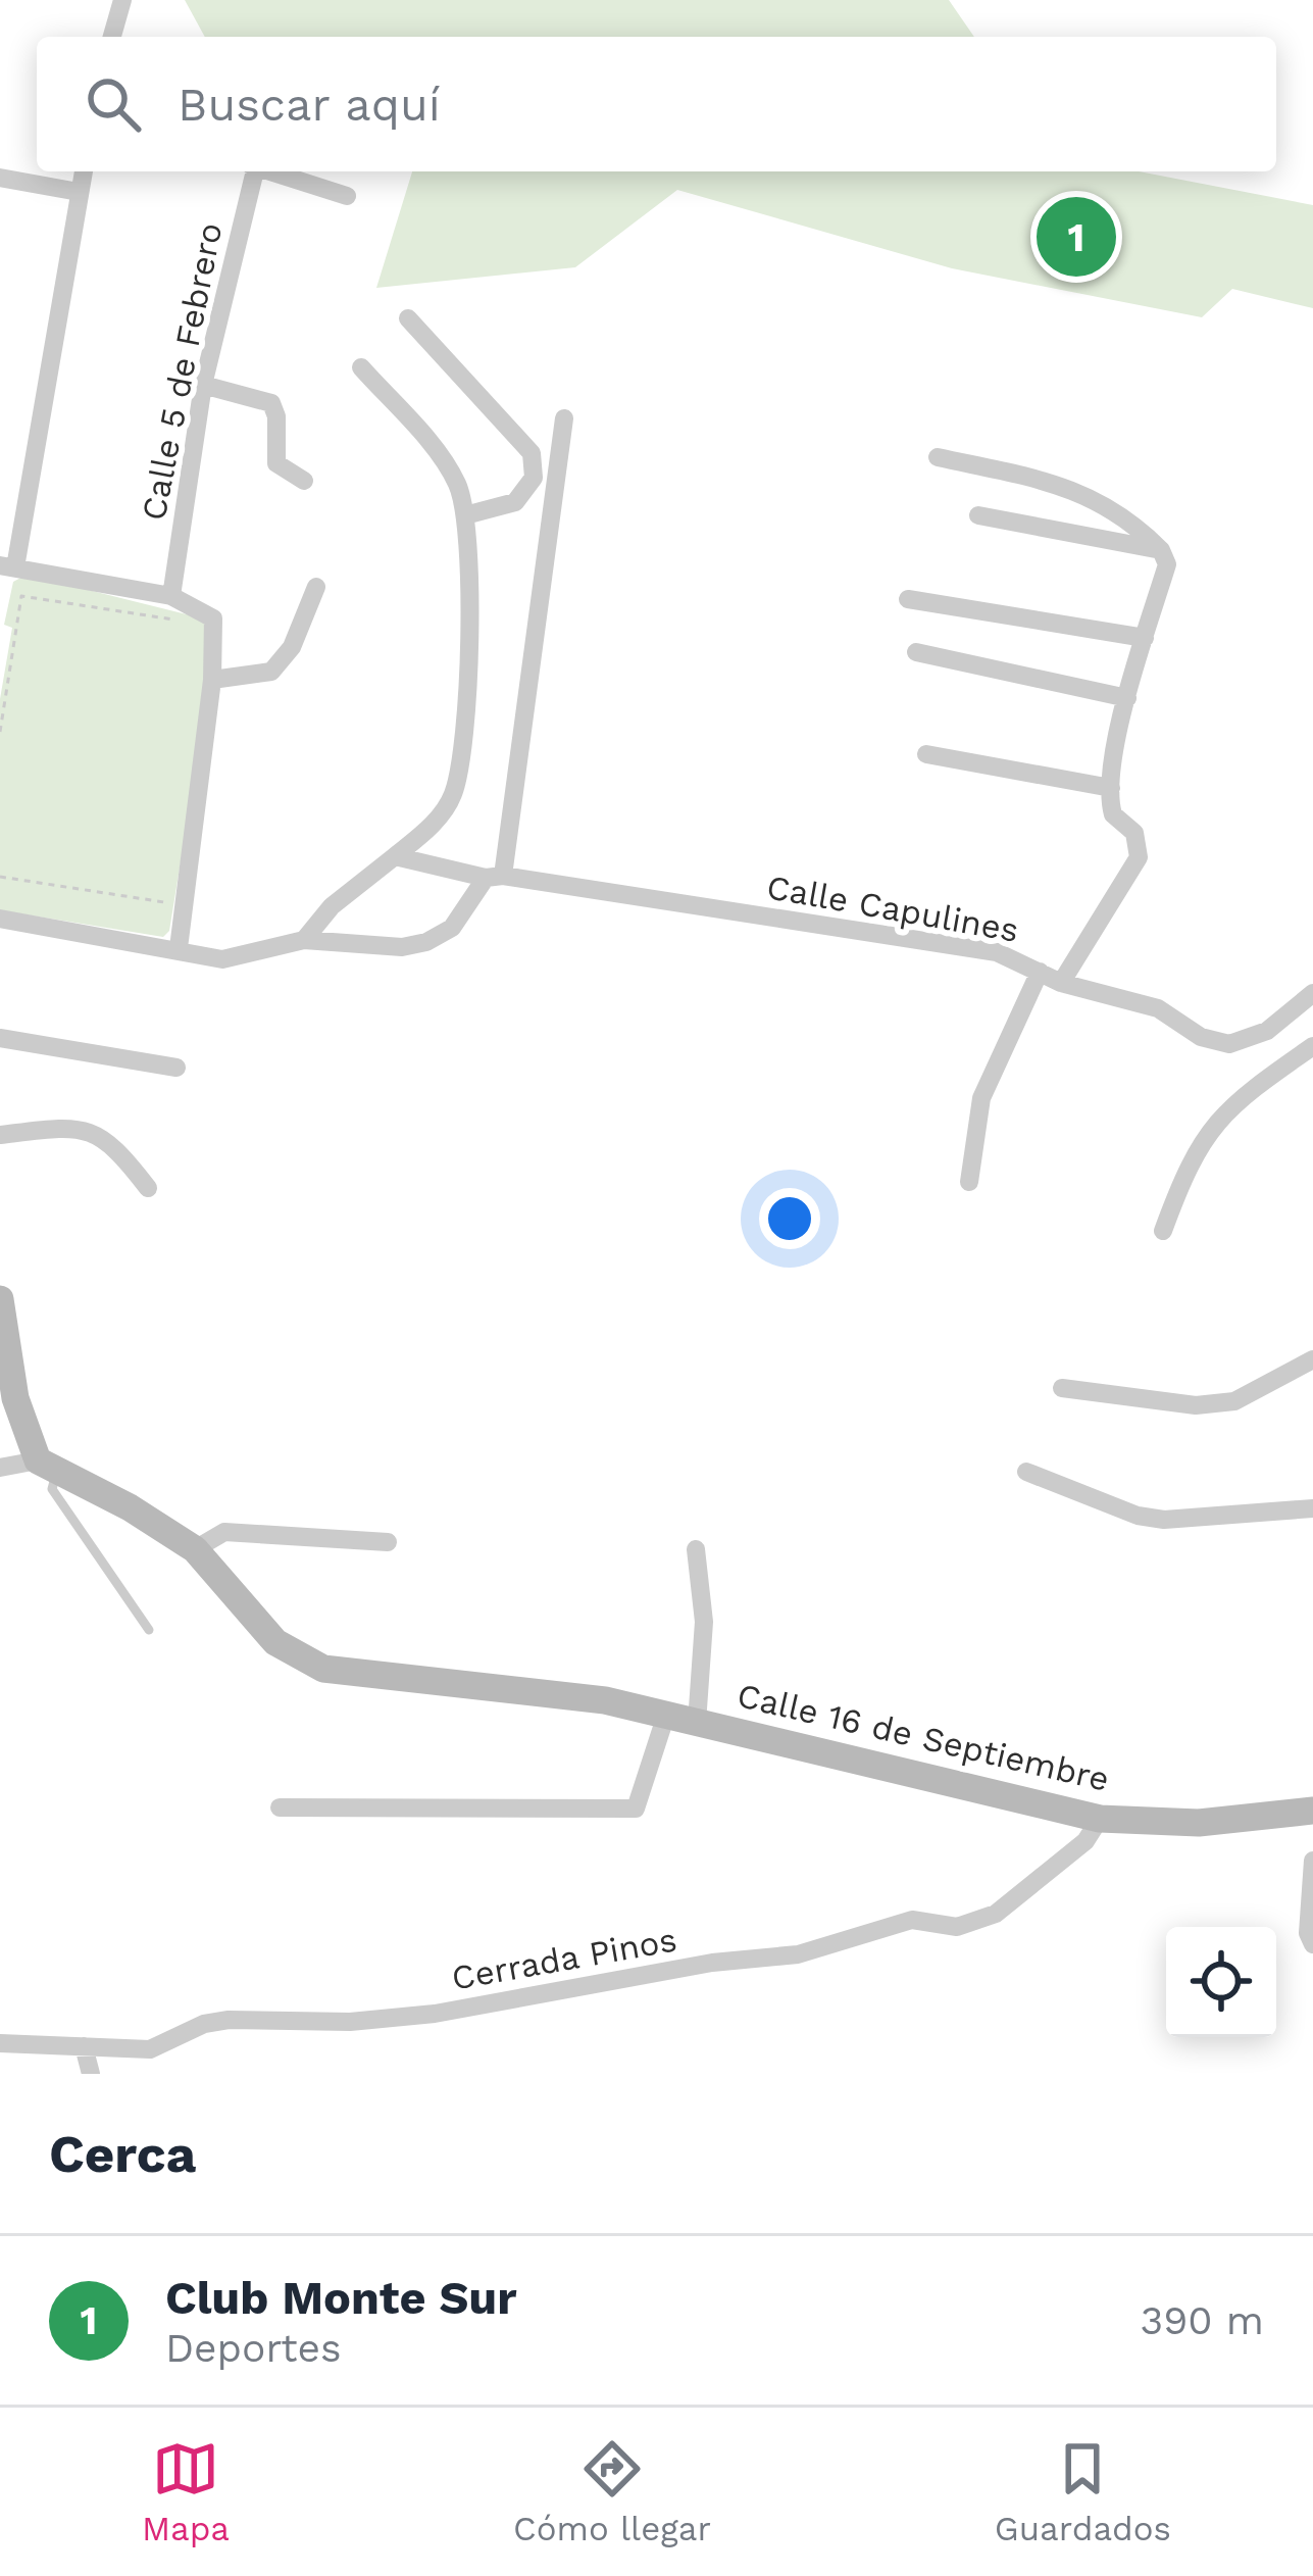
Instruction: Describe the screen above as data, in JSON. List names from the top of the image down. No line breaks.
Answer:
{"streets":{"main road":["Calle 16 de Septiembre"],"street":["Calle 5 de Febrero","Calle Capulines","Cerrada Pinos"]},"crossings":[["Calle 16 de Septiembre","Cerrada Pinos"]],"page":{"search":"Buscar aquí","pins":"1","heading":"Cerca","list":[{"mark":"1","name":"Club Monte Sur","note":"Deportes","value":"390 m"}],"nav":["Mapa","Cómo llegar","Guardados"]}}
